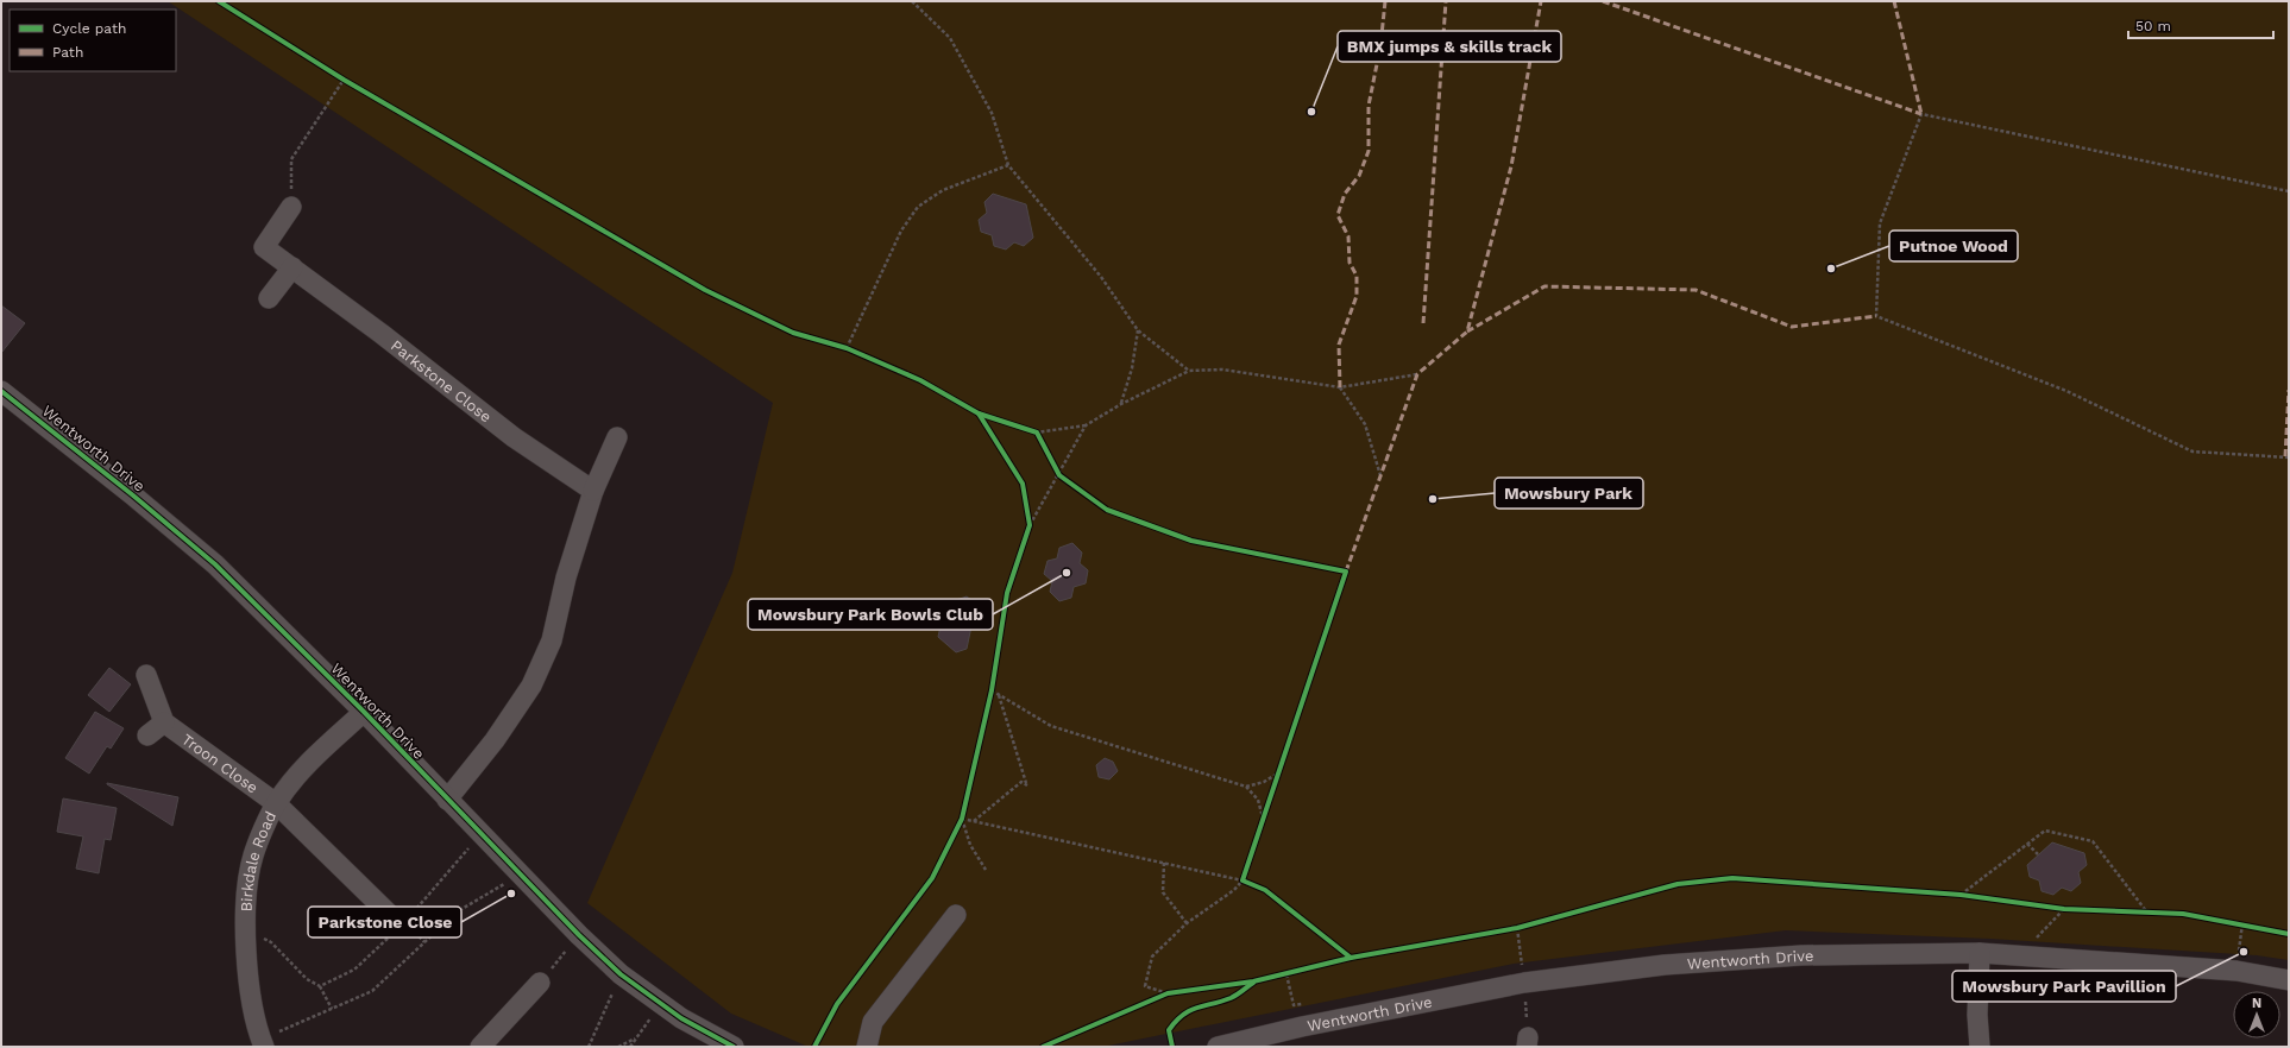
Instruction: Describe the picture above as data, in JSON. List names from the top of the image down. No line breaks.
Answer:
{"streets":{"street":["Parkstone Close","Wentworth Drive","Troon Close","Birkdale Road"]},"crossings":[["Wentworth Drive","Birkdale Road"],["Troon Close","Birkdale Road"]],"places":["BMX jumps & skills track","Putnoe Wood","Mowsbury Park","Mowsbury Park Bowls Club","Parkstone Close","Mowsbury Park Pavillion"],"legend":["Cycle path","Path"],"scale_bar":"50 m","north":"top"}
